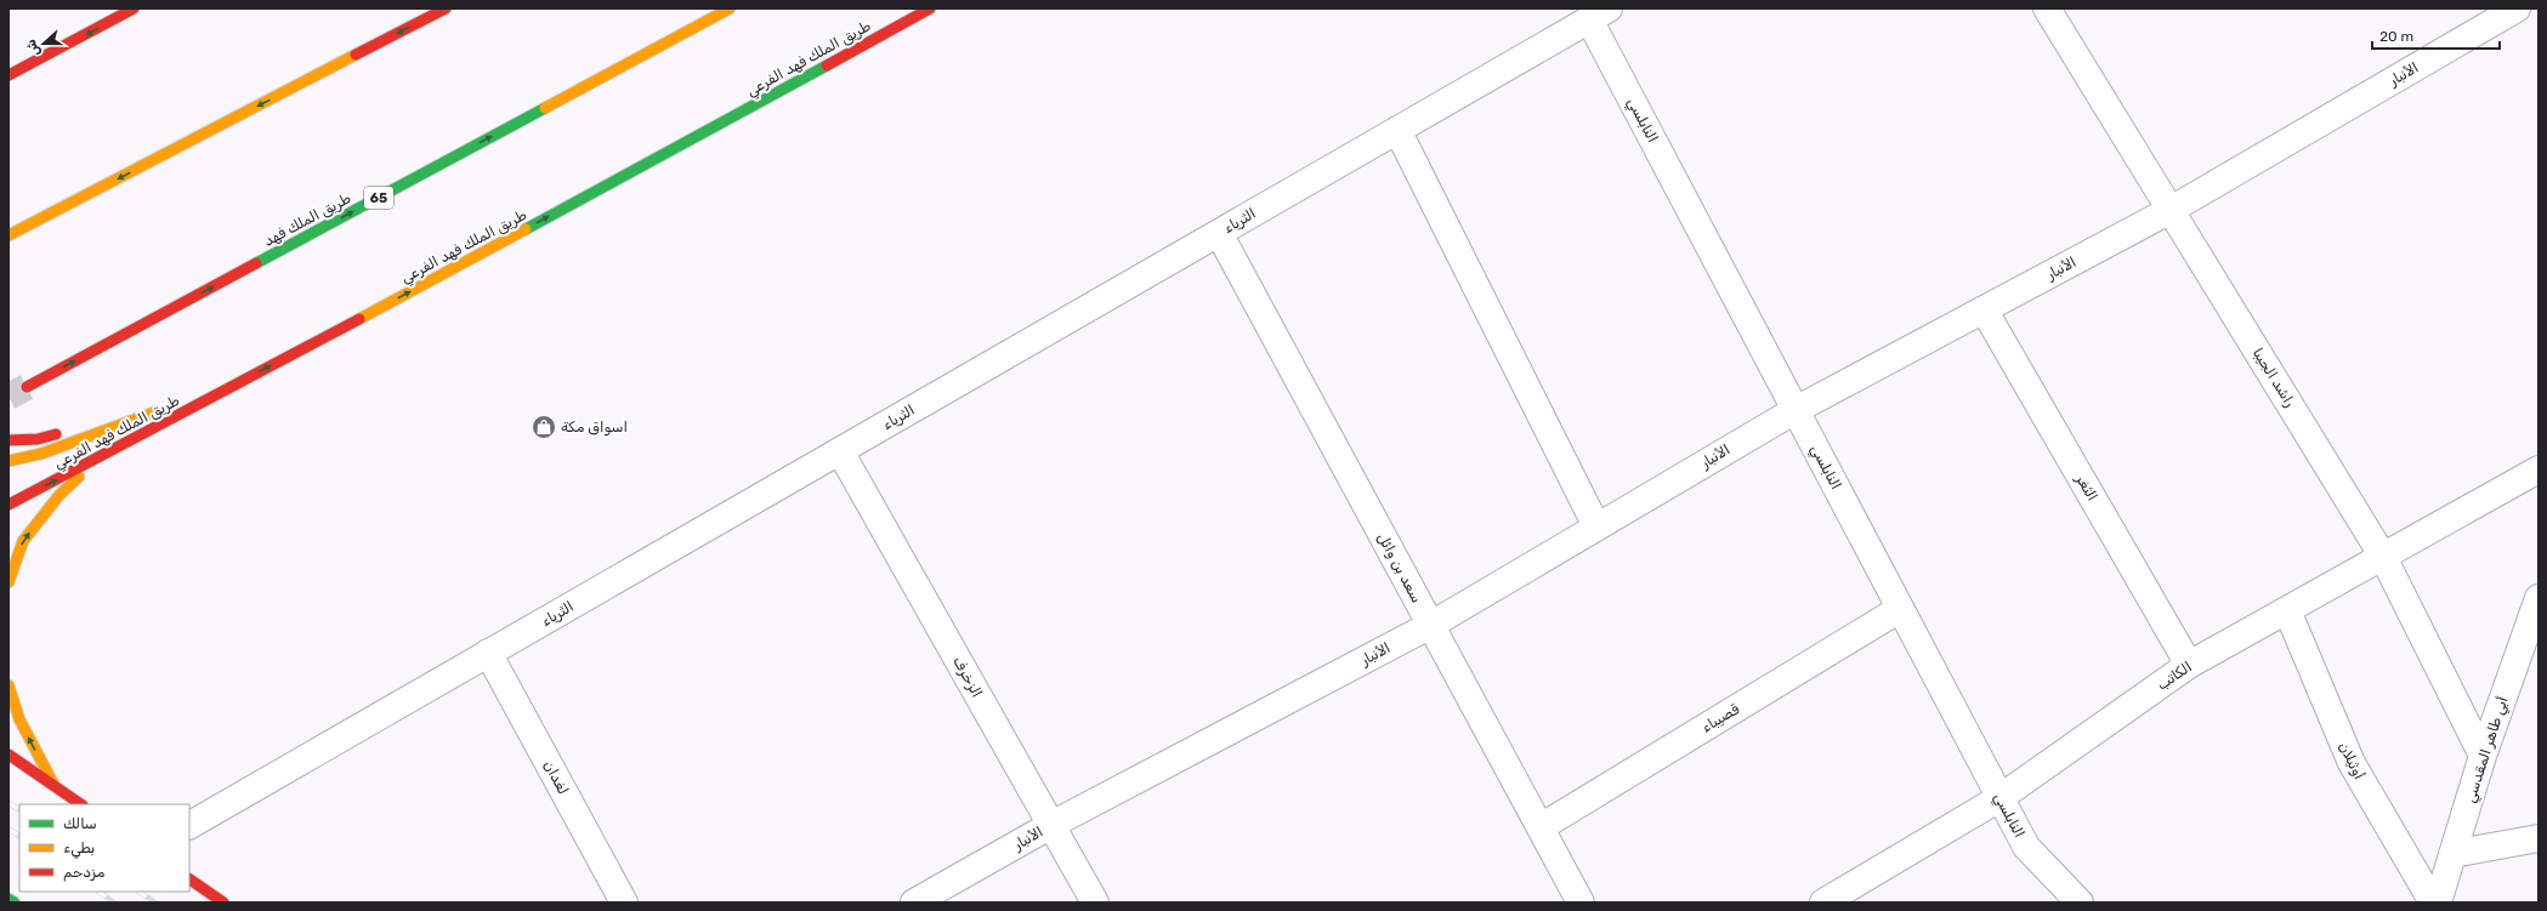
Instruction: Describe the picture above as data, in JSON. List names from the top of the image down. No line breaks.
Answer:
{"streets":{"main road":["طريق الملك فهد الفرعي","65","طريق الملك فهد"],"street":["الأنبار","النابلسي","الثرياء","راشد الجيبا","الثغر","سعد بن وائل","الكاتب","الزخرف","قصيباء","أبي طاهر المقدسي","أوثيلان","لغدان"]},"crossings":[["الأنبار","النابلسي"],["الأنبار","راشد الجيبا"],["الأنبار","الثغر"],["الأنبار","سعد بن وائل"],["الأنبار","الزخرف"],["النابلسي","الثرياء"],["النابلسي","الكاتب"],["النابلسي","قصيباء"],["الثرياء","سعد بن وائل"],["الثرياء","الزخرف"],["الثرياء","لغدان"],["راشد الجيبا","الكاتب"],["راشد الجيبا","أبي طاهر المقدسي"],["الثغر","الكاتب"],["سعد بن وائل","قصيباء"],["الكاتب","أوثيلان"]],"one_way":["طريق الملك فهد الفرعي"],"places":{"shop":["اسواق مكة"]},"legend":["سالك","بطيء","مزدحم"],"scale_bar":"20 m","north":"left"}
